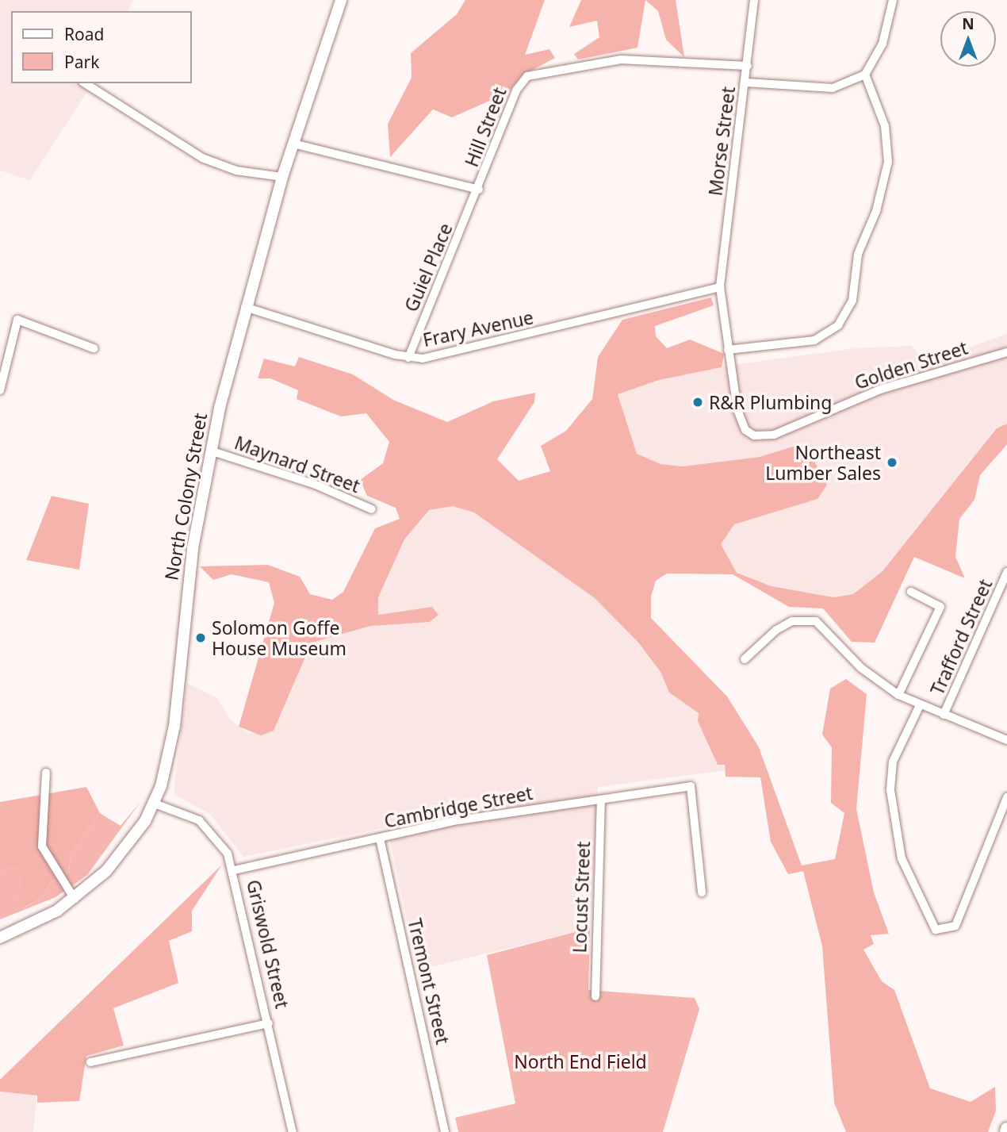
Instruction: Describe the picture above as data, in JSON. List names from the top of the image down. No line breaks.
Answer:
{"streets":{"main road":["North Colony Street"],"street":["Hill Street","Morse Street","Guiel Place","Frary Avenue","Golden Street","Maynard Street","Trafford Street","Cambridge Street","Locust Street","Griswold Street","Tremont Street"]},"crossings":[["Hill Street","Morse Street"],["Hill Street","Guiel Place"],["Hill Street","North Colony Street"],["Morse Street","Frary Avenue"],["Morse Street","Golden Street"],["Guiel Place","Frary Avenue"],["Frary Avenue","Golden Street"],["Frary Avenue","North Colony Street"],["Maynard Street","North Colony Street"],["North Colony Street","Griswold Street"],["Cambridge Street","Locust Street"],["Cambridge Street","Griswold Street"],["Cambridge Street","Tremont Street"]],"parks":["North End Field"],"places":["R&R Plumbing","Northeast Lumber Sales","Solomon Goffe House Museum"],"legend":["Road","Park"],"north":"top"}
